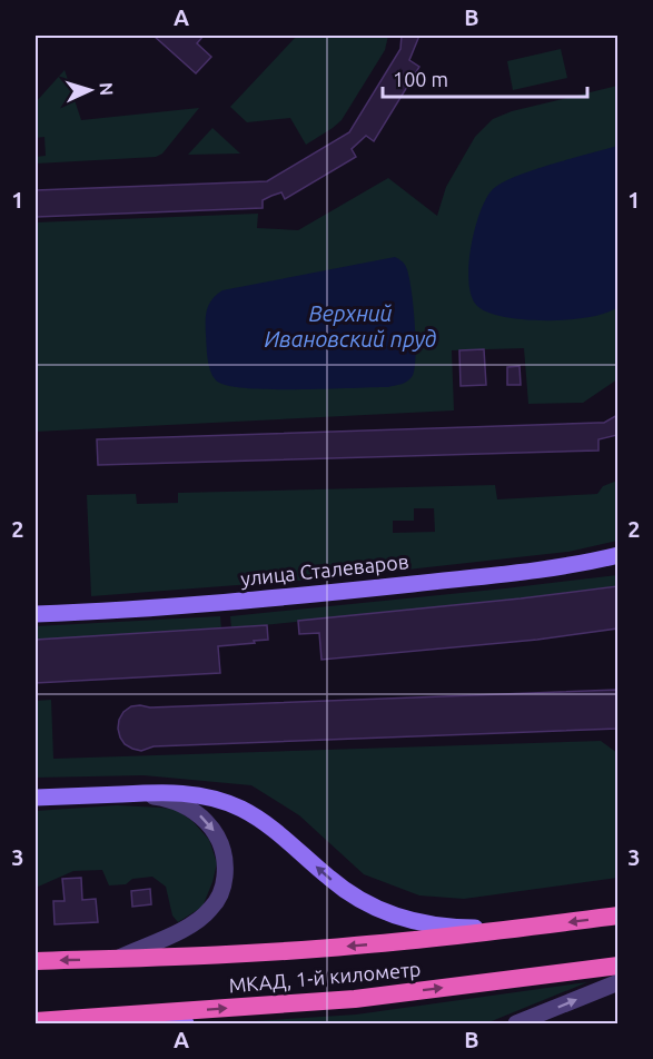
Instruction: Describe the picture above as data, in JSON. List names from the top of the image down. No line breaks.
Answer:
{"streets":{"highway":["МКАД, 1-й километр"],"main road":["улица Сталеваров"]},"water":["Верхний Ивановский пруд"],"scale_bar":"100 m","north":"right","grid":{"columns":["A","B"],"rows":["1","2","3"]}}
